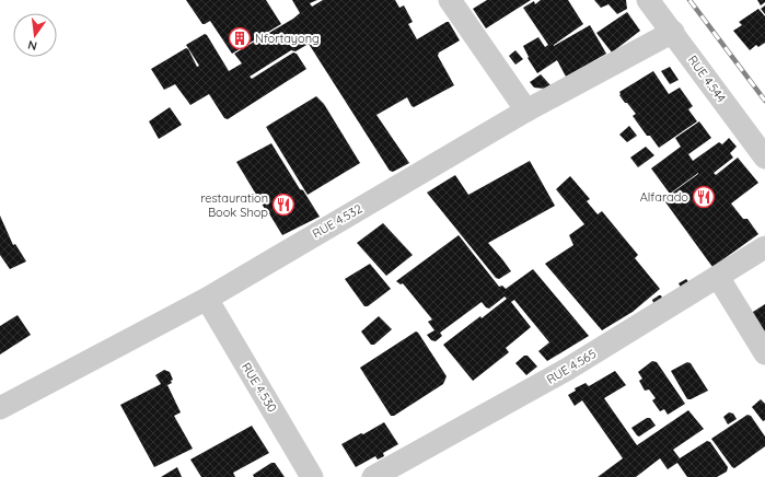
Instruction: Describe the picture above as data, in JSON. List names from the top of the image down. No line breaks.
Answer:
{"streets":{"street":["RUE 4.544","RUE 4.532","RUE 4.565","RUE 4.530"]},"crossings":[["RUE 4.544","RUE 4.532"],["RUE 4.532","RUE 4.530"]],"places":{"building":["Nfortayong"],"restaurant":["Alfarado","restauration Book Shop"]},"north":"bottom"}
